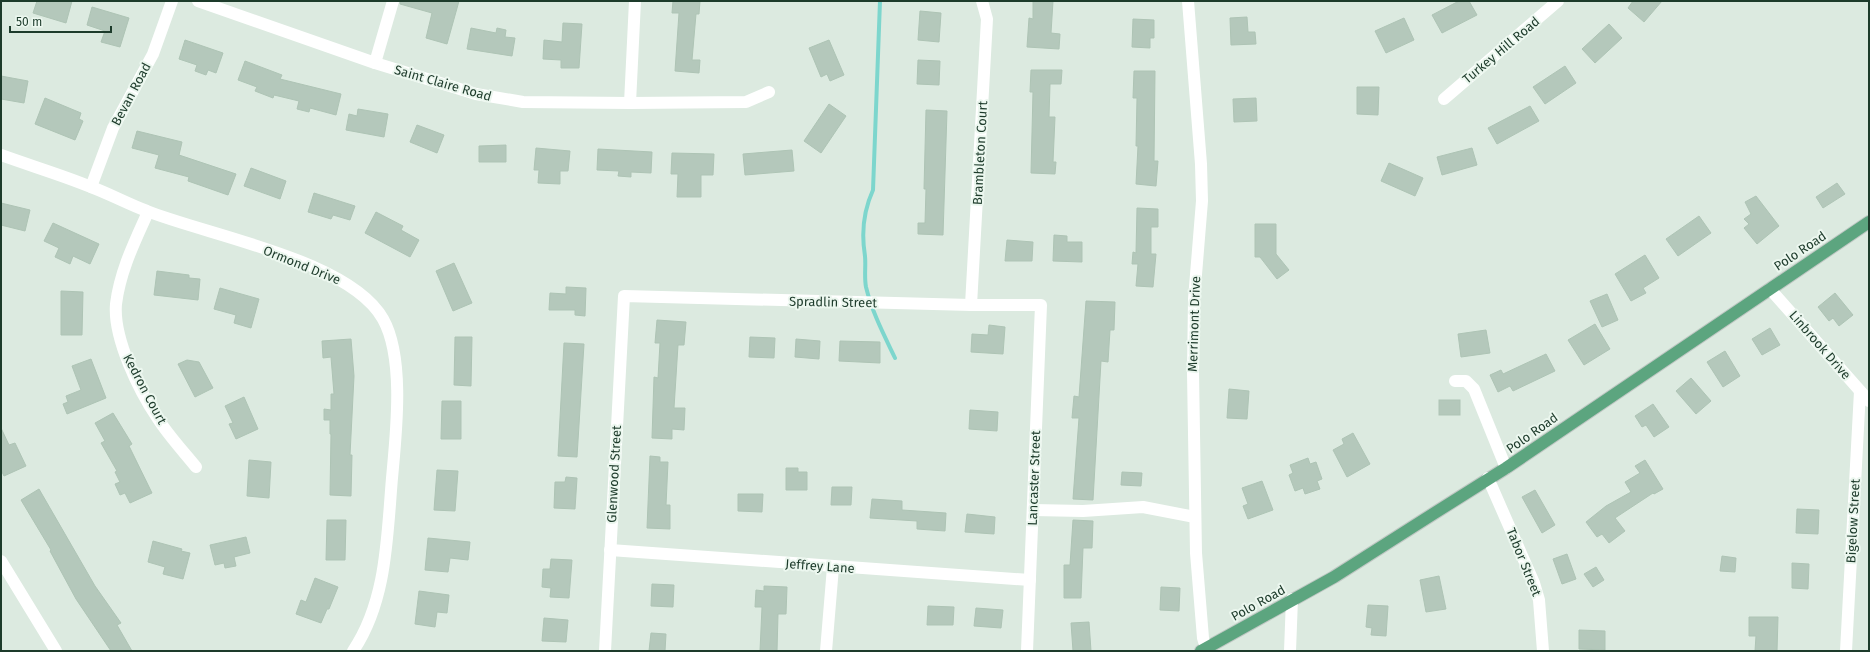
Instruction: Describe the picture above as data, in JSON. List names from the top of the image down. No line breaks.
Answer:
{"streets":{"main road":["Polo Road"],"street":["Turkey Hill Road","Saint Claire Road","Bevan Road","Brambleton Court","Ormond Drive","Spradlin Street","Merrimont Drive","Linbrook Drive","Kedron Court","Glenwood Street","Lancaster Street","Bigelow Street","Tabor Street","Jeffrey Lane"]},"crossings":[["Bevan Road","Ormond Drive"],["Brambleton Court","Spradlin Street"],["Polo Road","Merrimont Drive"],["Polo Road","Linbrook Drive"],["Polo Road","Tabor Street"],["Ormond Drive","Kedron Court"],["Spradlin Street","Glenwood Street"],["Spradlin Street","Lancaster Street"],["Linbrook Drive","Bigelow Street"],["Glenwood Street","Jeffrey Lane"],["Lancaster Street","Jeffrey Lane"]],"scale_bar":"50 m"}
